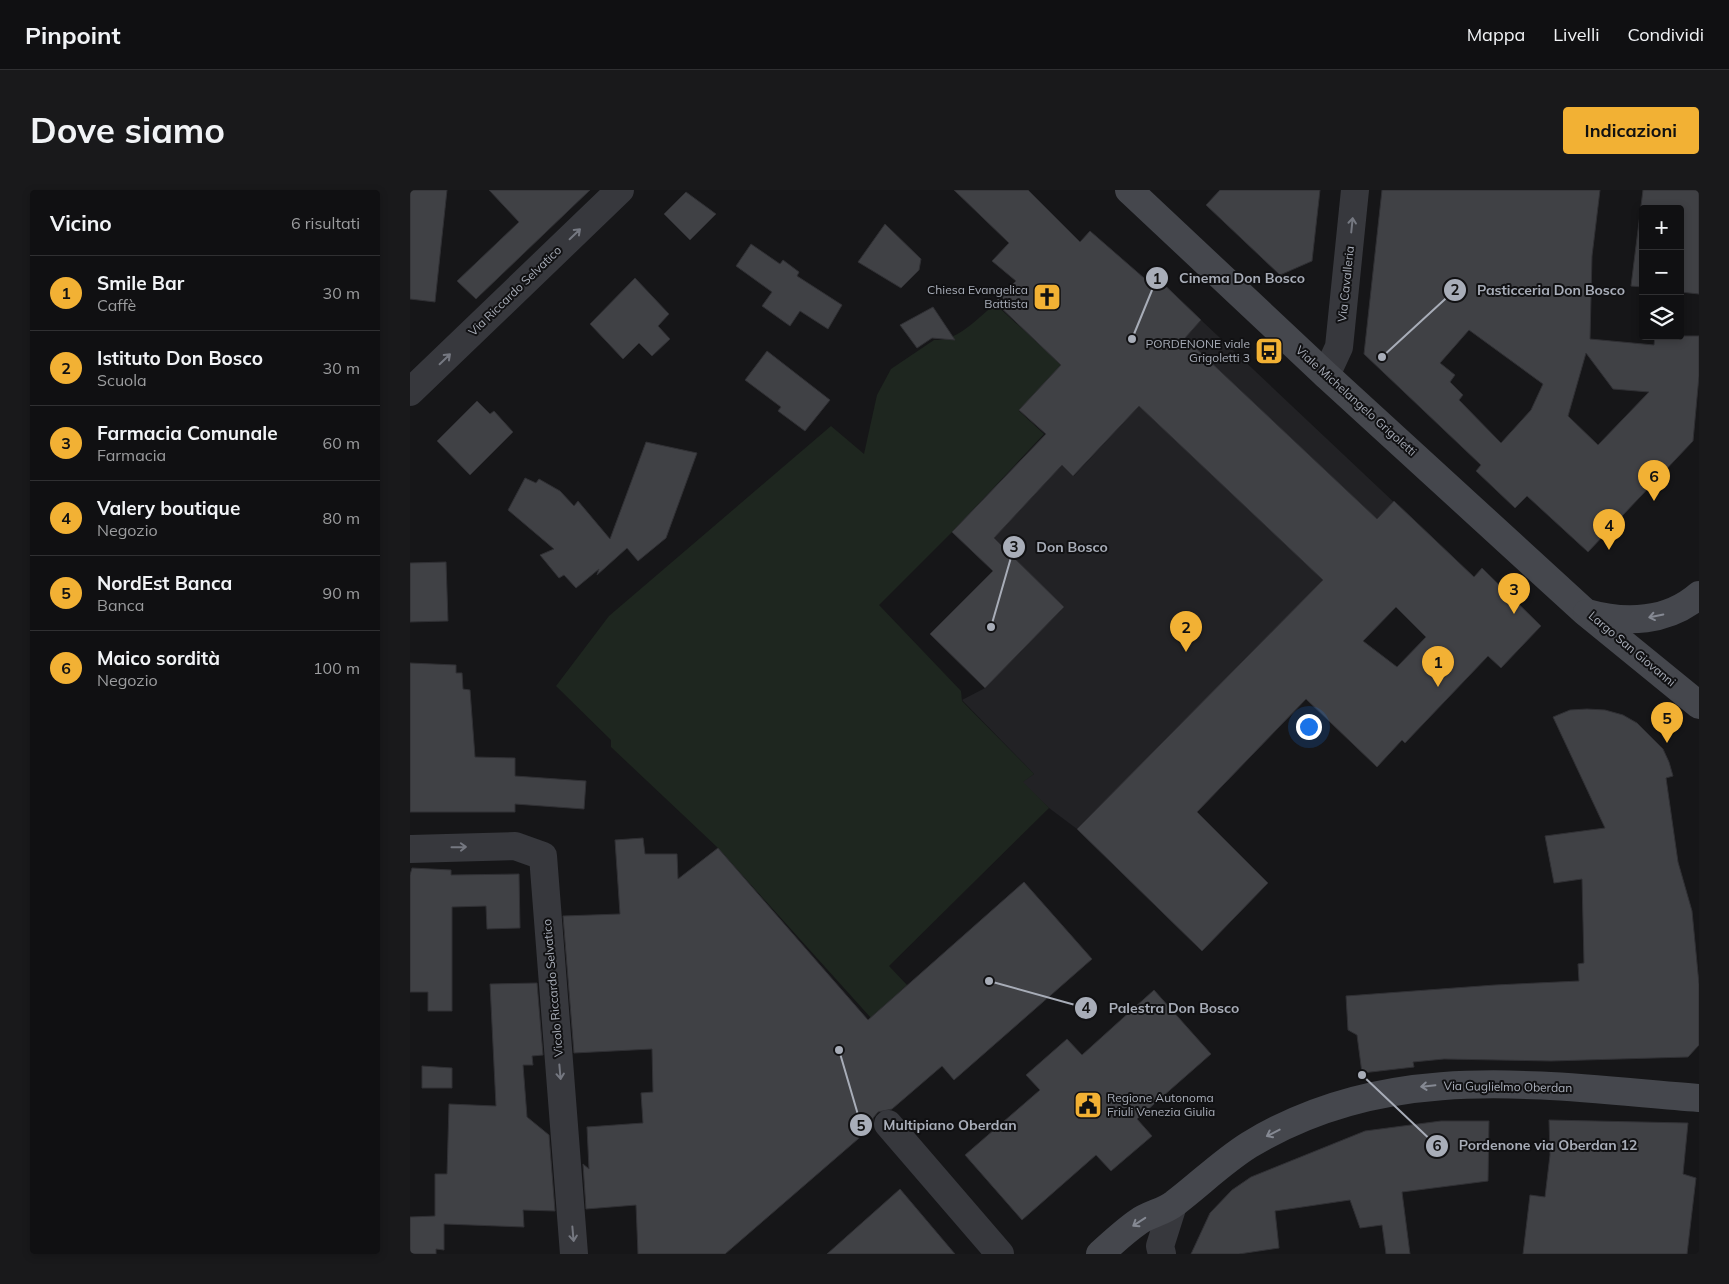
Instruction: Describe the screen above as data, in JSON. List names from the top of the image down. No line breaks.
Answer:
{"streets":{"main road":["Viale Michelangelo Grigoletti","Largo San Giovanni","Via Guglielmo Oberdan"],"street":["Via Cavalleria","Via Riccardo Selvatico","Vicolo Riccardo Selvatico"]},"crossings":[["Via Cavalleria","Viale Michelangelo Grigoletti"],["Viale Michelangelo Grigoletti","Largo San Giovanni"]],"one_way":["Via Cavalleria","Via Riccardo Selvatico","Largo San Giovanni","Vicolo Riccardo Selvatico","Via Guglielmo Oberdan"],"places":{"church":["Chiesa Evangelica Battista"],"other":["Cinema Don Bosco","Pasticceria Don Bosco","Don Bosco","Palestra Don Bosco","Multipiano Oberdan","Pordenone via Oberdan 12"],"bus stop":["PORDENONE viale Grigoletti 3"],"public building":["Regione Autonoma Friuli Venezia Giulia"]},"page":{"header":"Pinpoint","nav":["Mappa","Livelli","Condividi"],"buttons":"Indicazioni","title":"Dove siamo","heading":["Vicino","6 risultati"],"map_buttons":["+","−"],"list":[{"mark":"1","name":"Smile Bar","note":"Caffè","value":"30 m"},{"mark":"2","name":"Istituto Don Bosco","note":"Scuola","value":"30 m"},{"mark":"3","name":"Farmacia Comunale","note":"Farmacia","value":"60 m"},{"mark":"4","name":"Valery boutique","note":"Negozio","value":"80 m"},{"mark":"5","name":"NordEst Banca","note":"Banca","value":"90 m"},{"mark":"6","name":"Maico sordità","note":"Negozio","value":"100 m"}],"pins":["6","4","3","2","1","5"]}}
